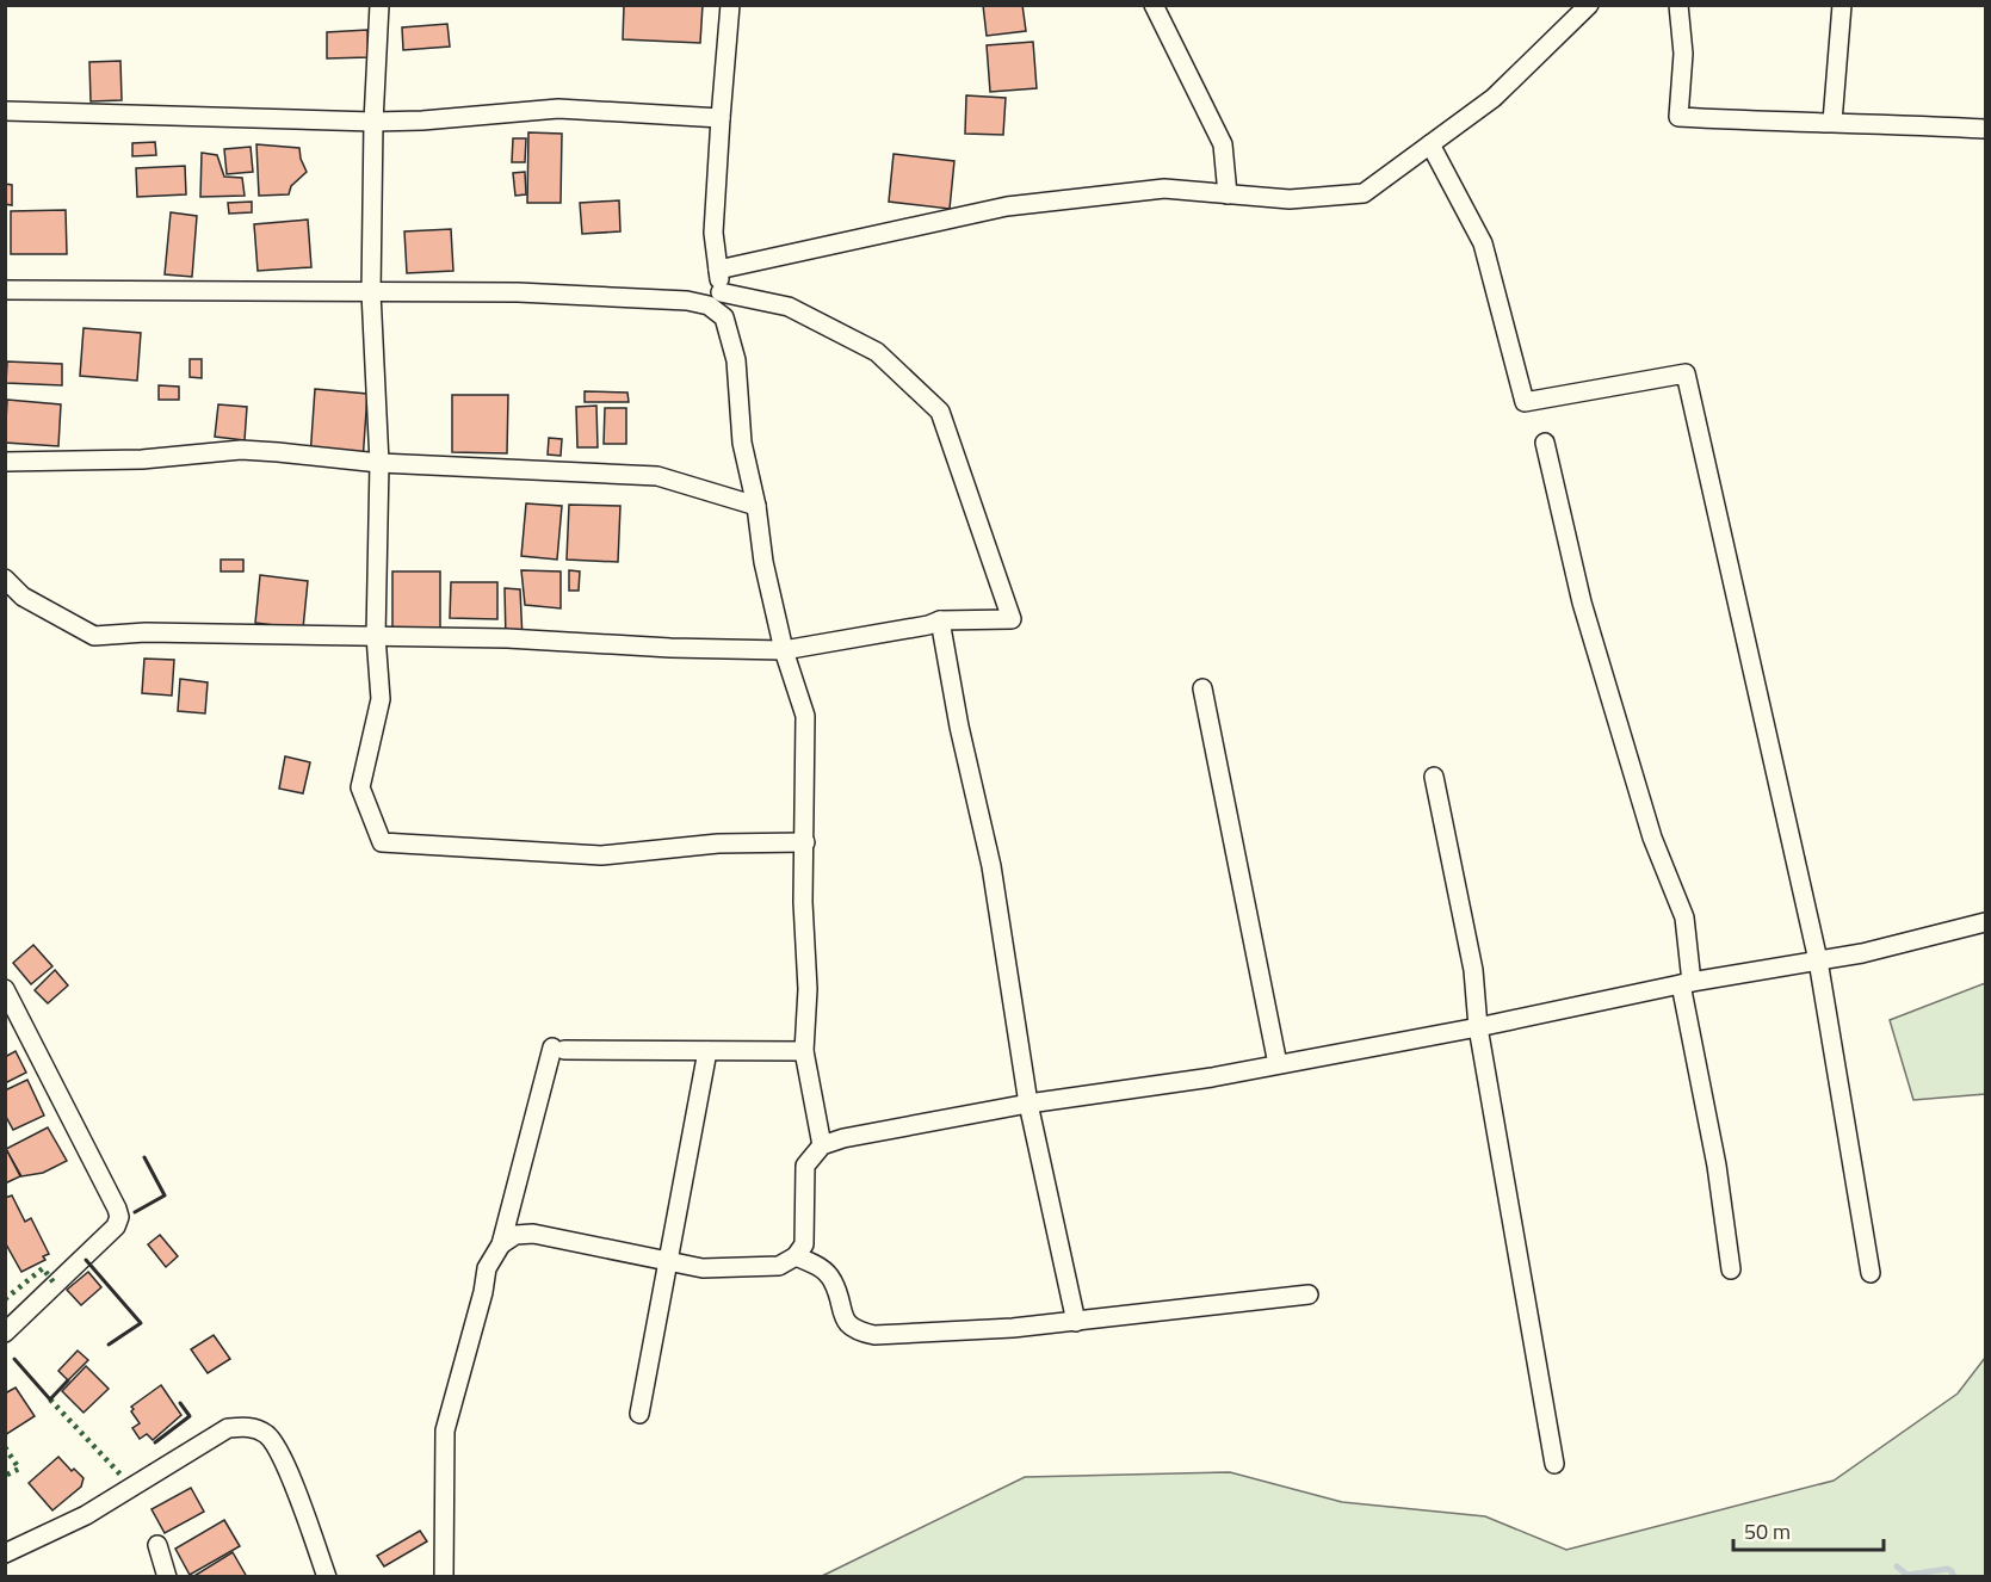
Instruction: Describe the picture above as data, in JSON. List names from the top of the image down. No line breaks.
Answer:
{"scale_bar":"50 m"}
